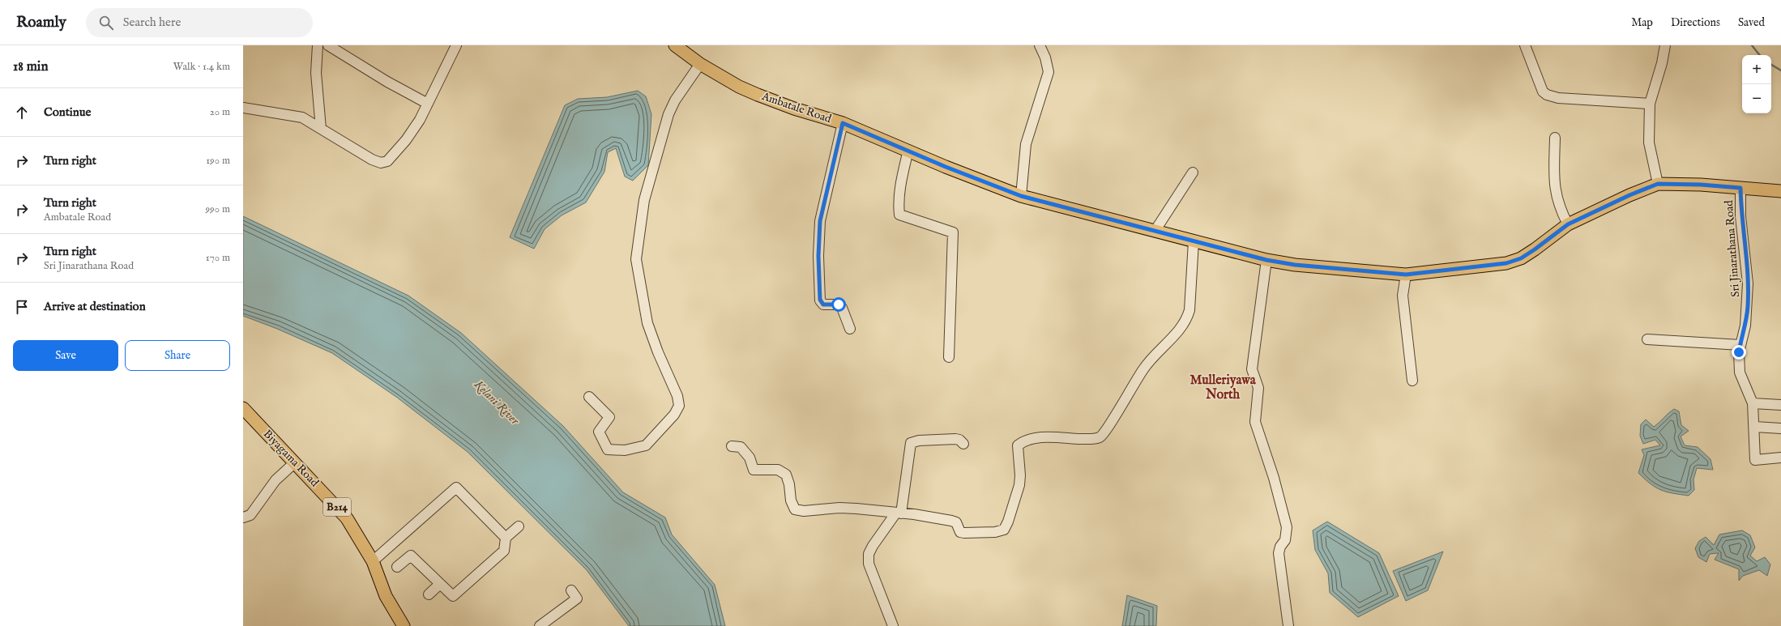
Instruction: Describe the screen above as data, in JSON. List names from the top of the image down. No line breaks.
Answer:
{"streets":{"main road":["Ambatale Road","Biyagama Road","B214"],"street":["Sri Jinarathana Road"]},"crossings":[["Ambatale Road","Sri Jinarathana Road"]],"districts":["Mulleriyawa North"],"water":["Kelani River"],"page":{"header":"Roamly","search":"Search here","nav":["Map","Directions","Saved"],"heading":["18 min","Walk · 1.4 km"],"map_buttons":["+","−"],"list":[["Continue","20 m"],["Turn right","190 m"],["Turn right","Ambatale Road","990 m"],["Turn right","Sri Jinarathana Road","170 m"],"Arrive at destination"],"buttons":["Save","Share"]}}
